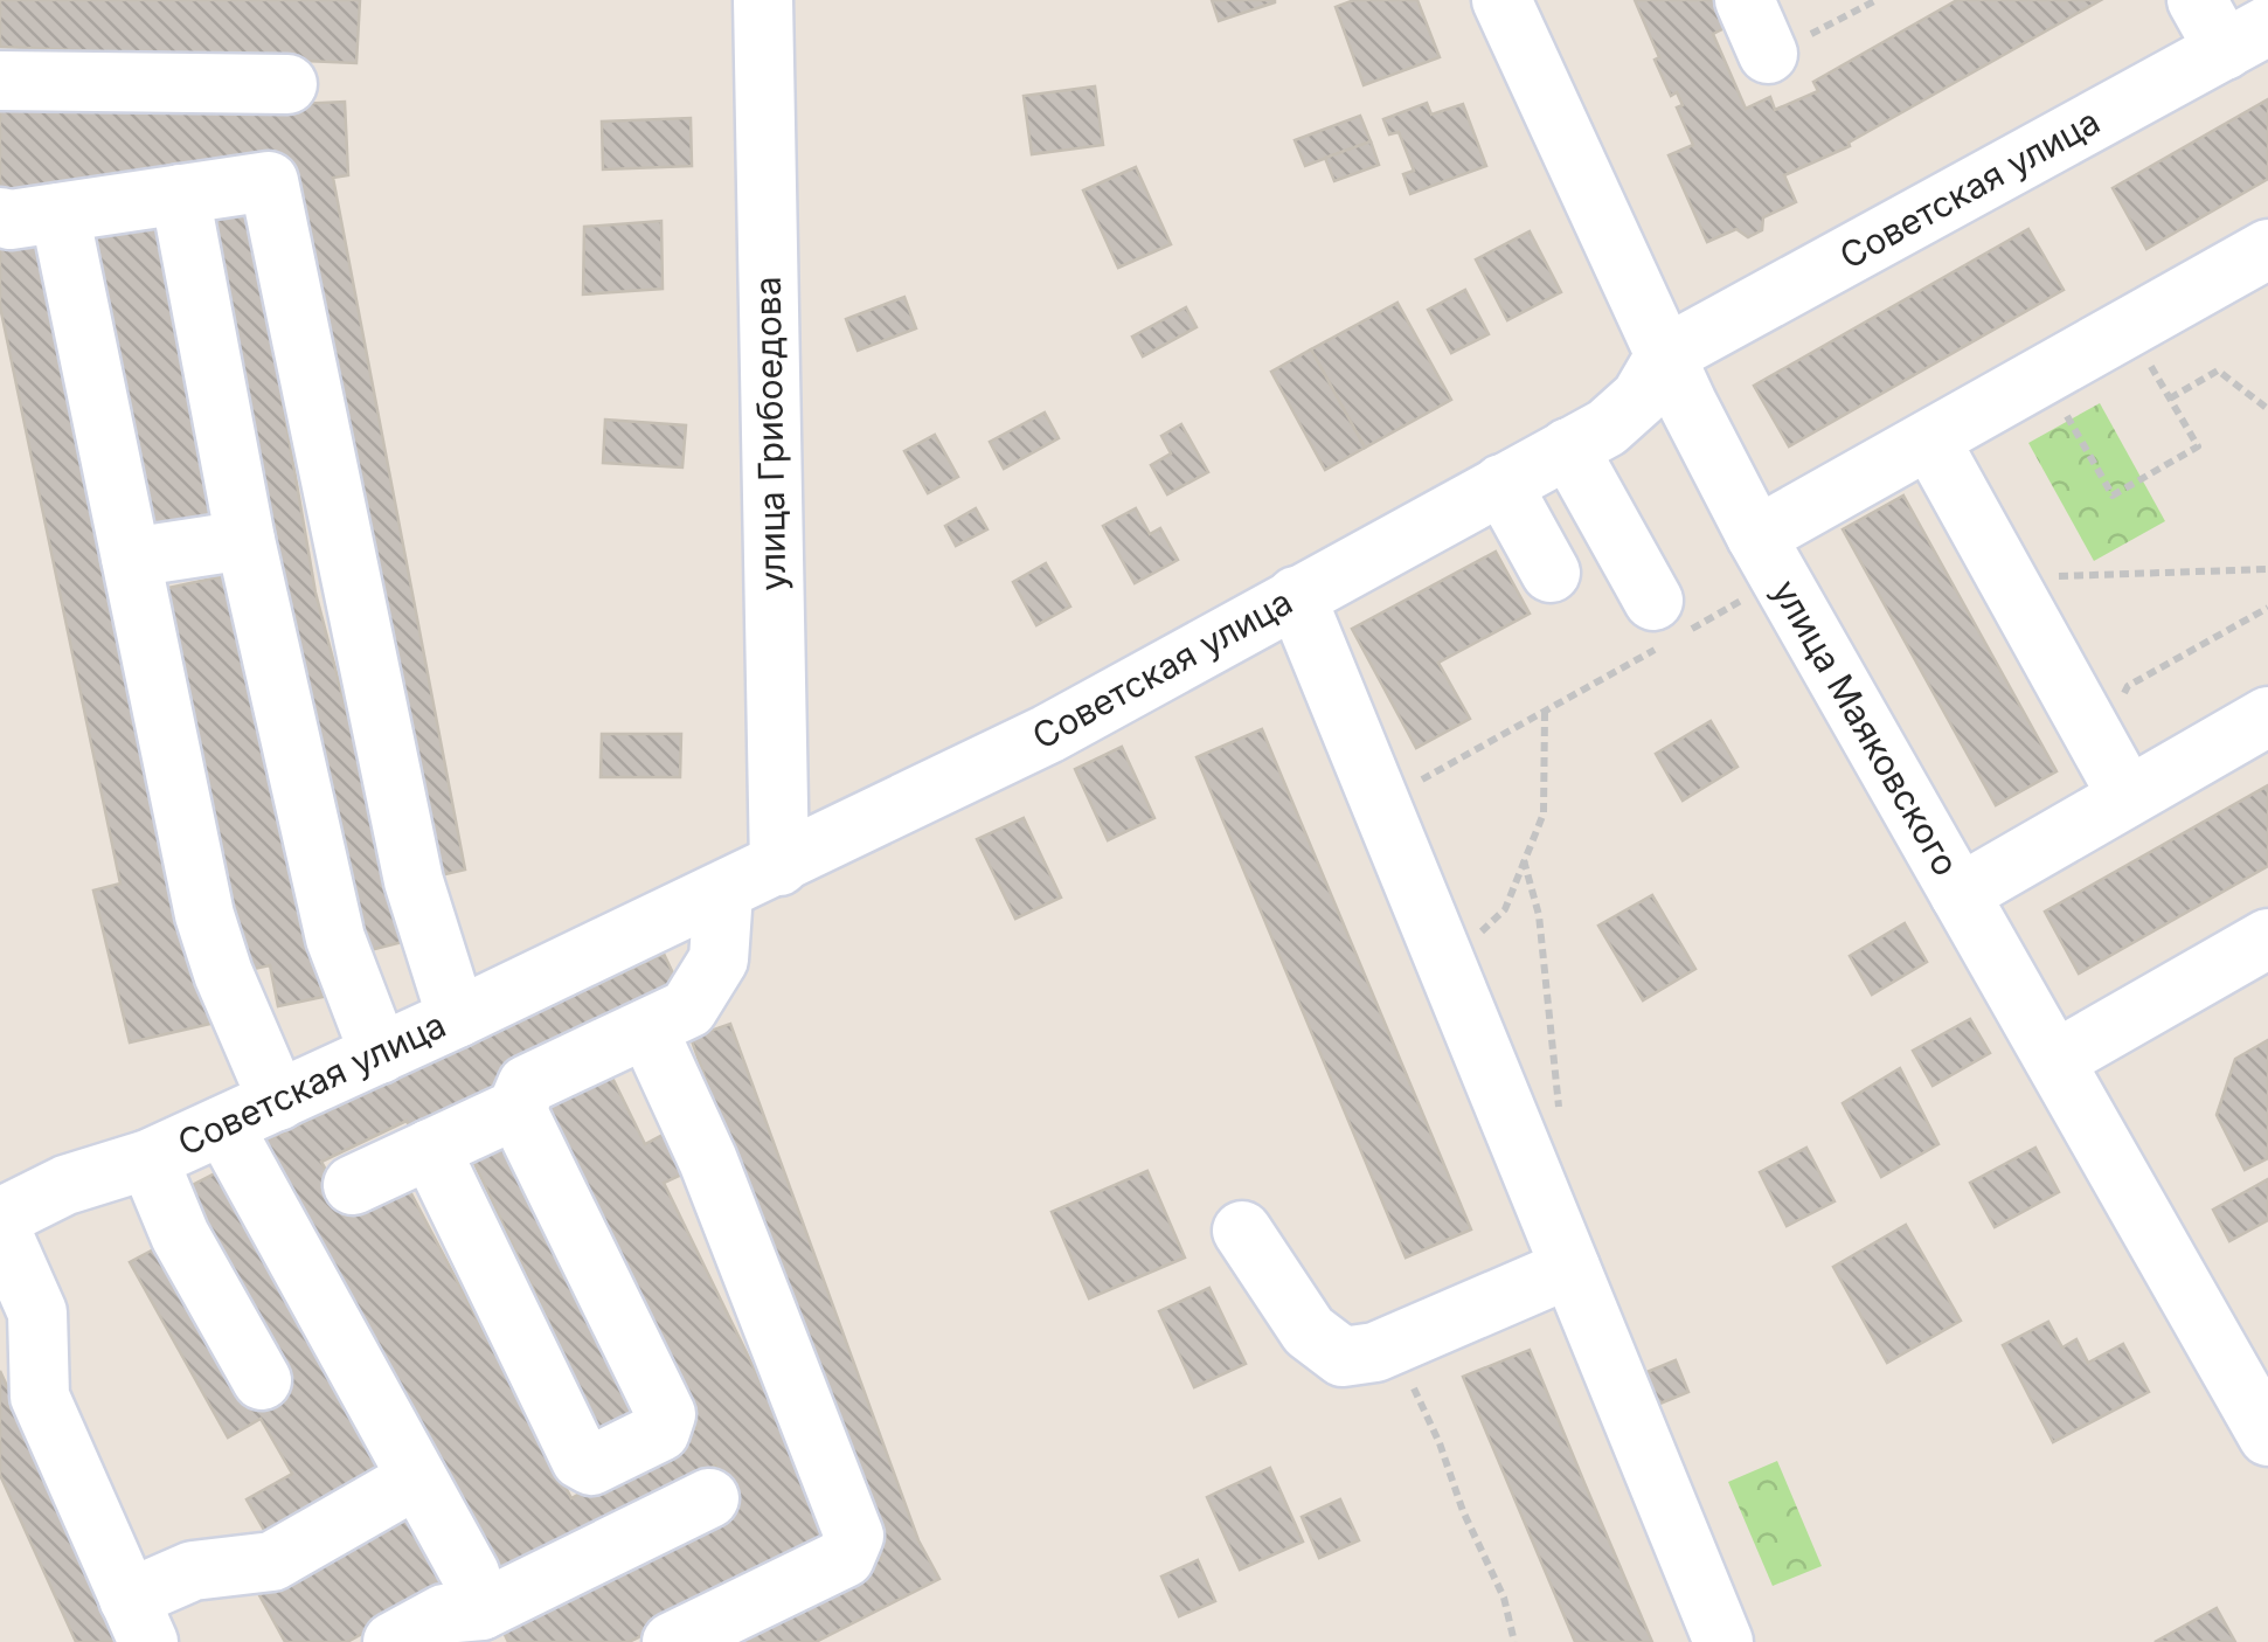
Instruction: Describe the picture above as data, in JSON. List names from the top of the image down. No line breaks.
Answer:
{"streets":{"street":["Советская улица","улица Грибоедова","улица Маяковского"]},"crossings":[["Советская улица","улица Грибоедова"],["Советская улица","улица Маяковского"]]}
